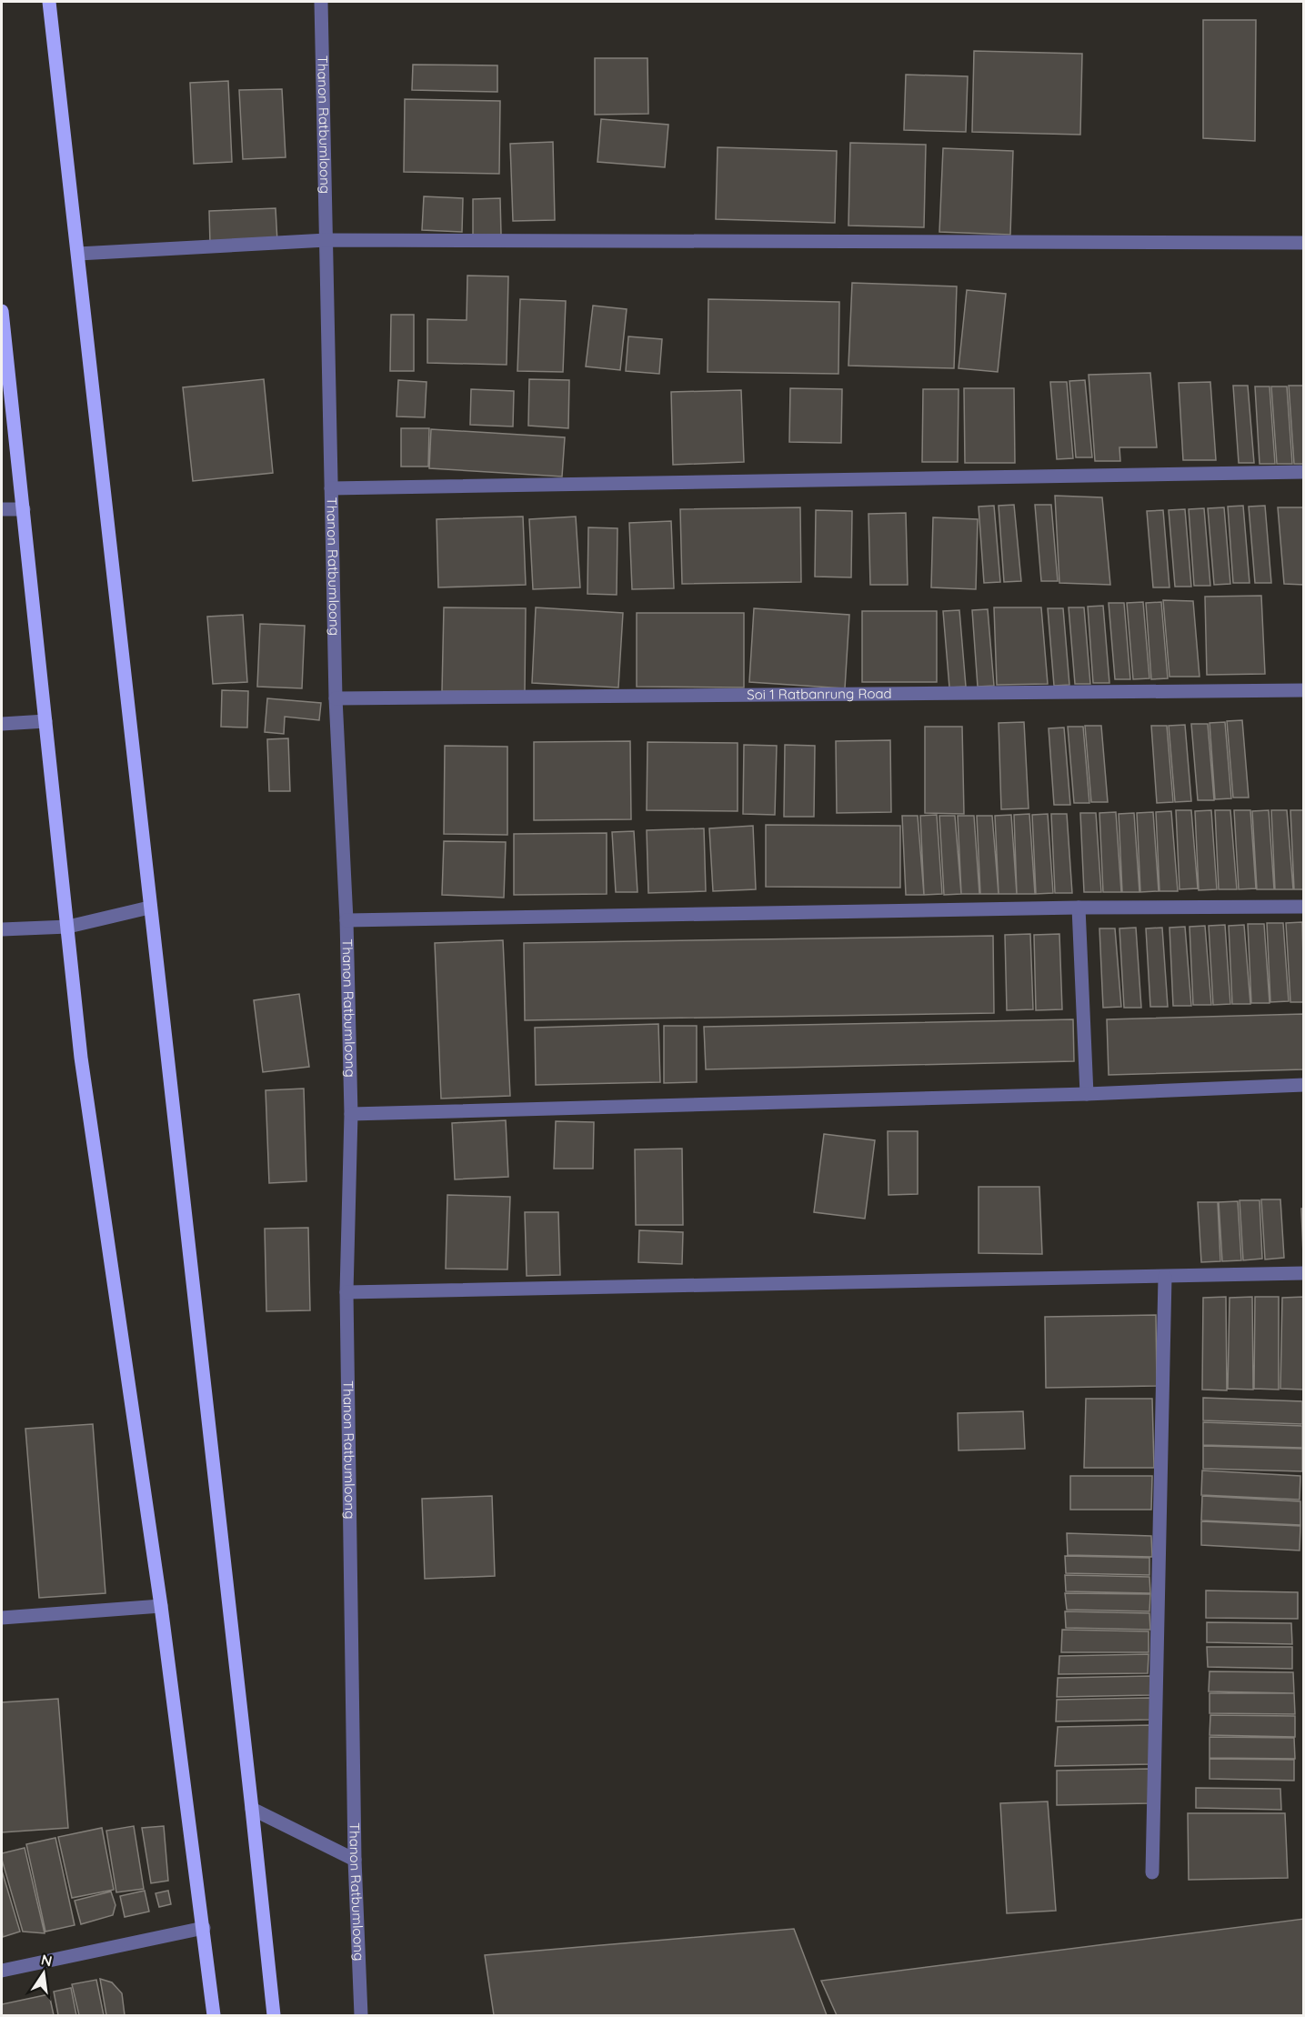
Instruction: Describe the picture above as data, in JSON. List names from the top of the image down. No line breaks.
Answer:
{"streets":{"street":["Thanon Ratbumloong","Soi 1 Ratbanrung Road"]},"crossings":[["Thanon Ratbumloong","Soi 1 Ratbanrung Road"]],"north":"top"}
